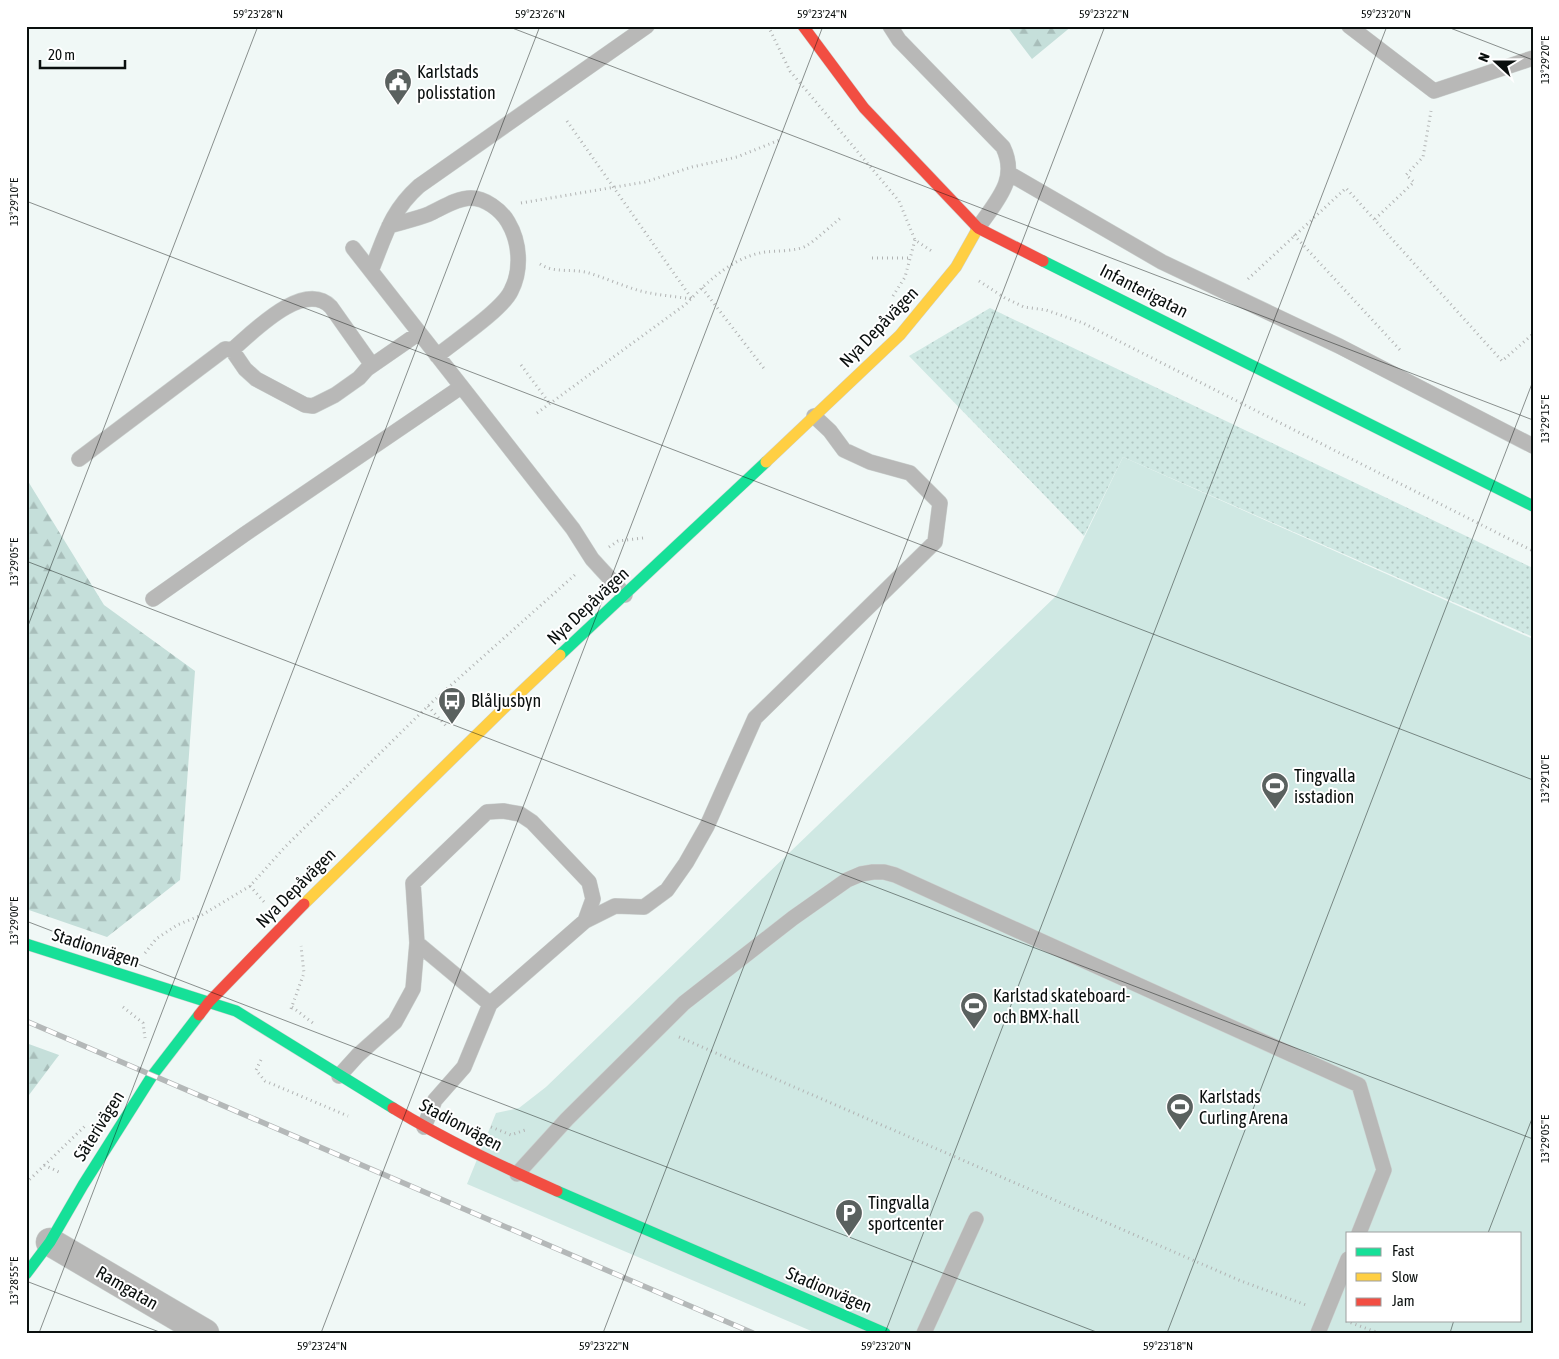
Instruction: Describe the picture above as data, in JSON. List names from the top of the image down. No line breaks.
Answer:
{"streets":{"street":["Infanterigatan","Nya Depåvägen","Stadionvägen","Säterivägen","Ramgatan"]},"crossings":[["Infanterigatan","Nya Depåvägen"],["Nya Depåvägen","Stadionvägen"],["Nya Depåvägen","Säterivägen"],["Stadionvägen","Säterivägen"],["Säterivägen","Ramgatan"]],"places":{"public building":["Karlstads polisstation"],"bus stop":["Blåljusbyn"],"sports":["Tingvalla isstadion","Karlstad skateboard- och BMX-hall","Karlstads Curling Arena"],"parking":["Tingvalla sportcenter"]},"legend":["Fast","Slow","Jam"],"scale_bar":"20 m","north":"left","coordinates":["59°23'28\"N","59°23'26\"N","59°23'24\"N","59°23'22\"N","59°23'20\"N","13°29'20\"E","13°29'10\"E","13°29'15\"E","13°29'05\"E","13°29'00\"E","13°28'55\"E","59°23'18\"N"]}
